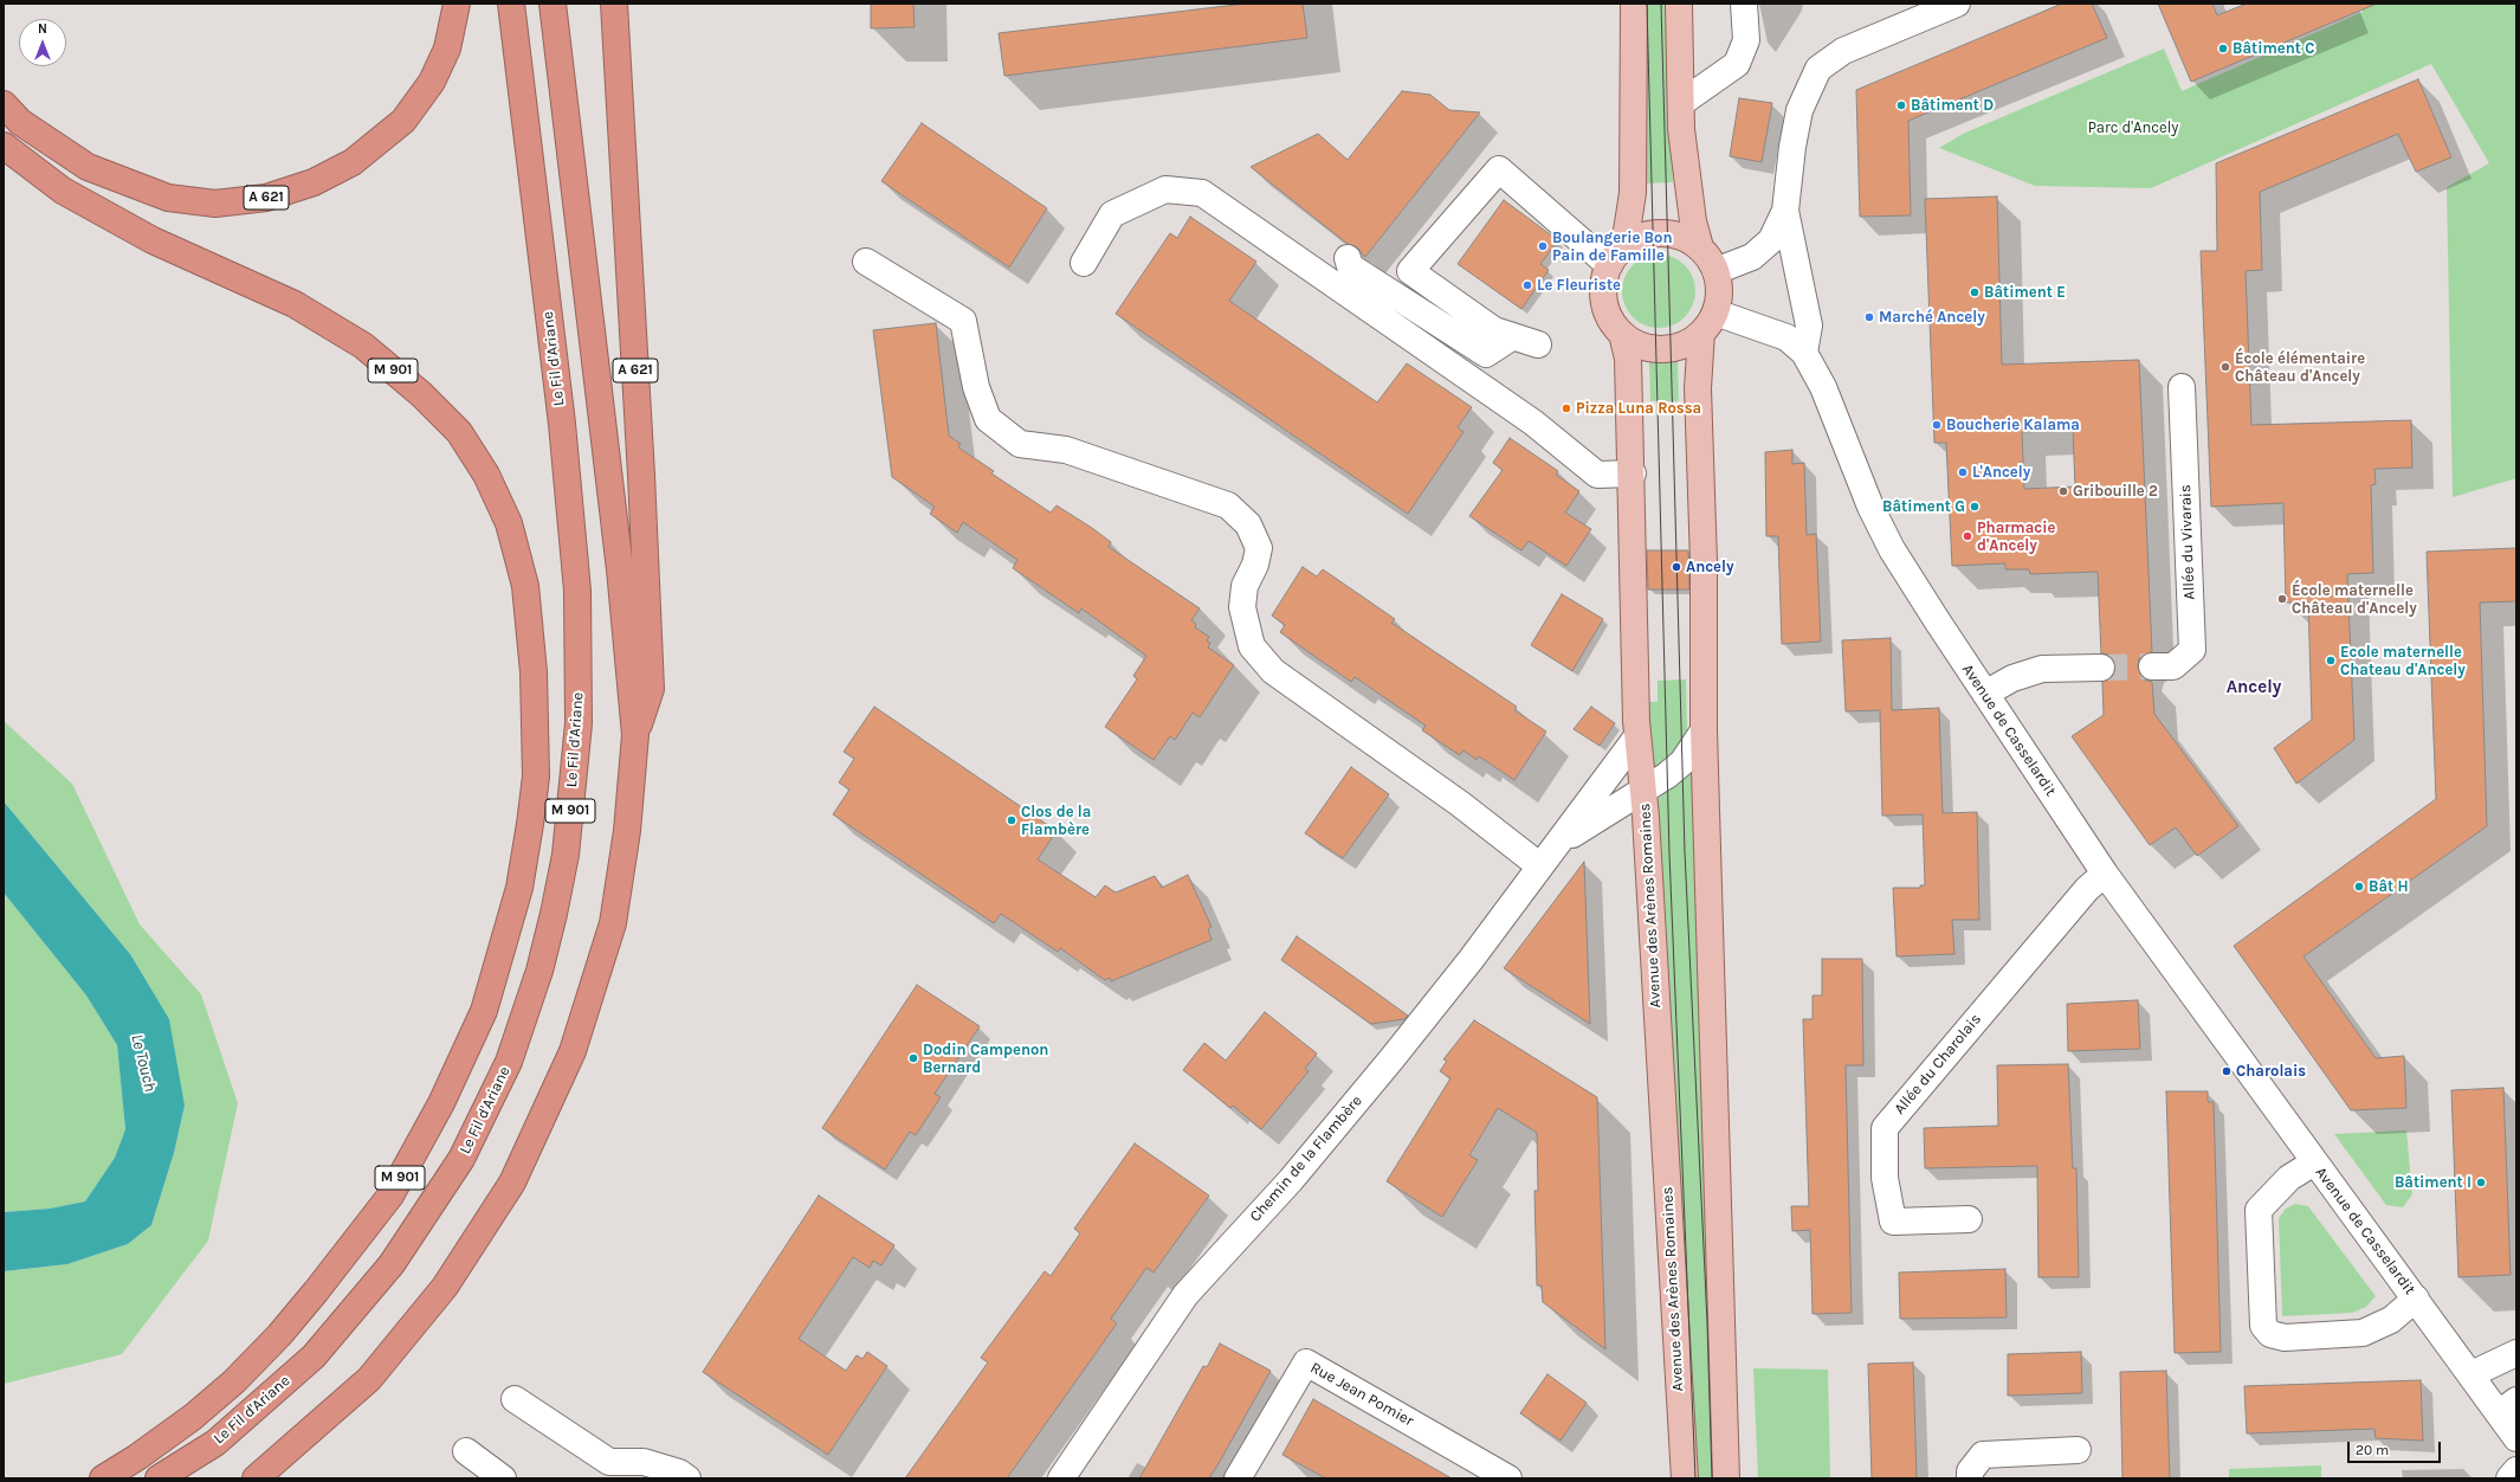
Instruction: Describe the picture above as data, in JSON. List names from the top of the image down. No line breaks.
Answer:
{"streets":{"highway":["A 621","Le Fil d'Ariane","M 901"],"main road":["Avenue des Arènes Romaines"],"street":["Allée du Vivarais","Avenue de Casselardit","Allée du Charolais","Chemin de la Flambère","Rue Jean Pomier"]},"crossings":[["Avenue de Casselardit","Avenue des Arènes Romaines"],["Avenue de Casselardit","Allée du Charolais"],["Avenue des Arènes Romaines","Chemin de la Flambère"]],"districts":["Ancely"],"water":["Le Touch"],"parks":["Parc d'Ancely"],"places":["Bâtiment C","Bâtiment D","Boulangerie Bon Pain de Famille","Le Fleuriste","Bâtiment E","Marché Ancely","École élémentaire Château d'Ancely","Pizza Luna Rossa","Boucherie Kalama","L'Ancely","Gribouille 2","Bâtiment G","Pharmacie d'Ancely","Ancely","École maternelle Château d'Ancely","Ecole maternelle Chateau d'Ancely","Clos de la Flambère","Bât H","Dodin Campenon Bernard","Charolais","Bâtiment I"],"scale_bar":"20 m","north":"top"}
